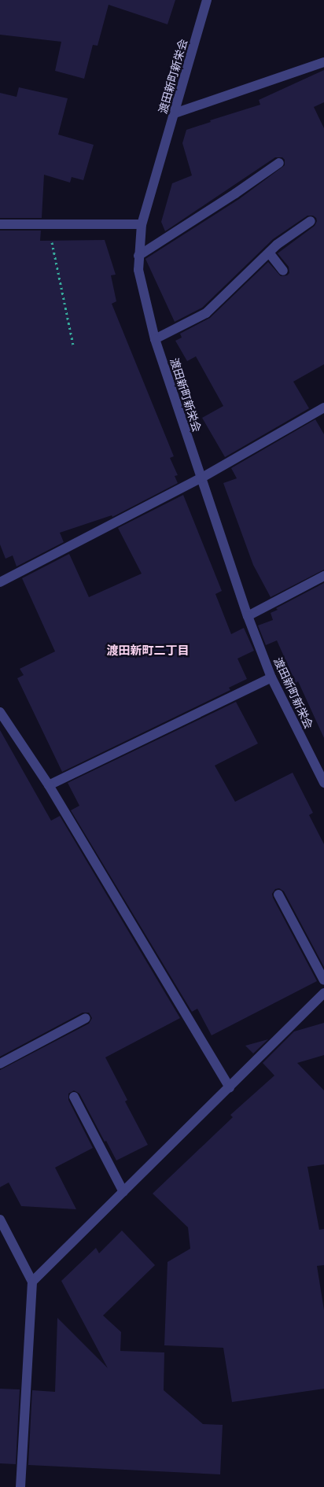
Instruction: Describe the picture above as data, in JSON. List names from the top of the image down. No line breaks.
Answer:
{"streets":{"street":["渡田新町新栄会"]},"districts":["渡田新町二丁目"]}
